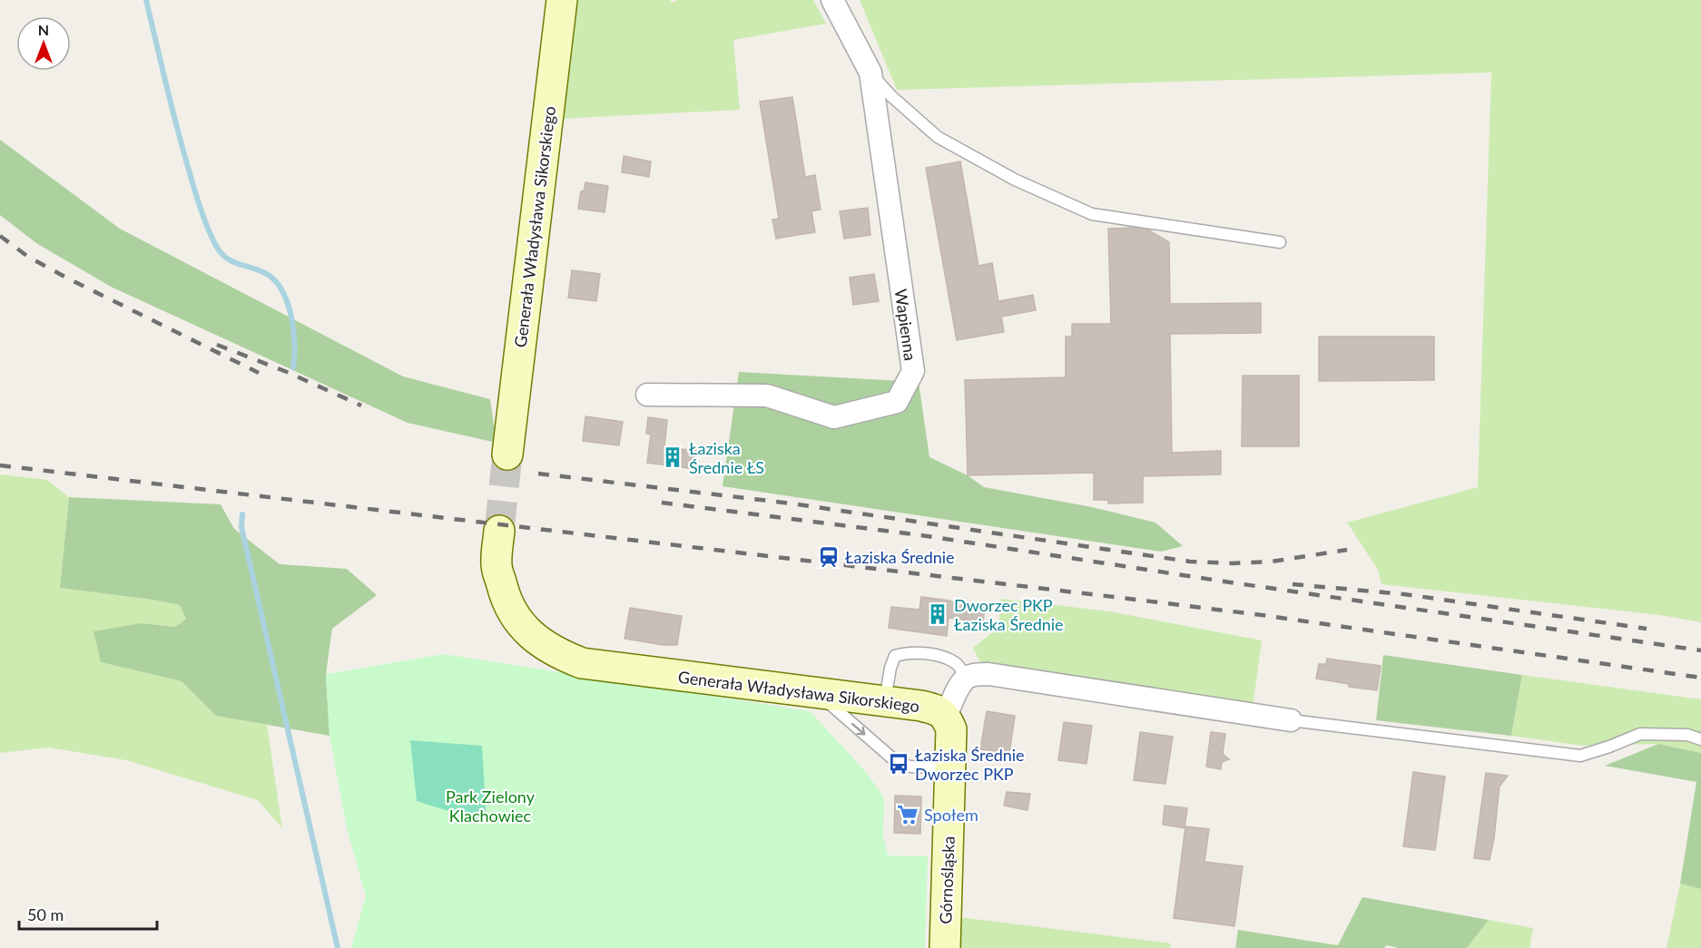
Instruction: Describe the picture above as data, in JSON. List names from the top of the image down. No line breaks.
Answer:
{"streets":{"street":["Generała Władysława Sikorskiego","Wapienna","Górnośląska"]},"crossings":[["Generała Władysława Sikorskiego","Górnośląska"]],"parks":["Park Zielony Klachowiec"],"places":{"building":["Łaziska Średnie ŁS","Dworzec PKP Łaziska Średnie"],"station":["Łaziska Średnie"],"bus stop":["Łaziska Średnie Dworzec PKP"],"supermarket":["Społem"]},"scale_bar":"50 m","north":"top"}
